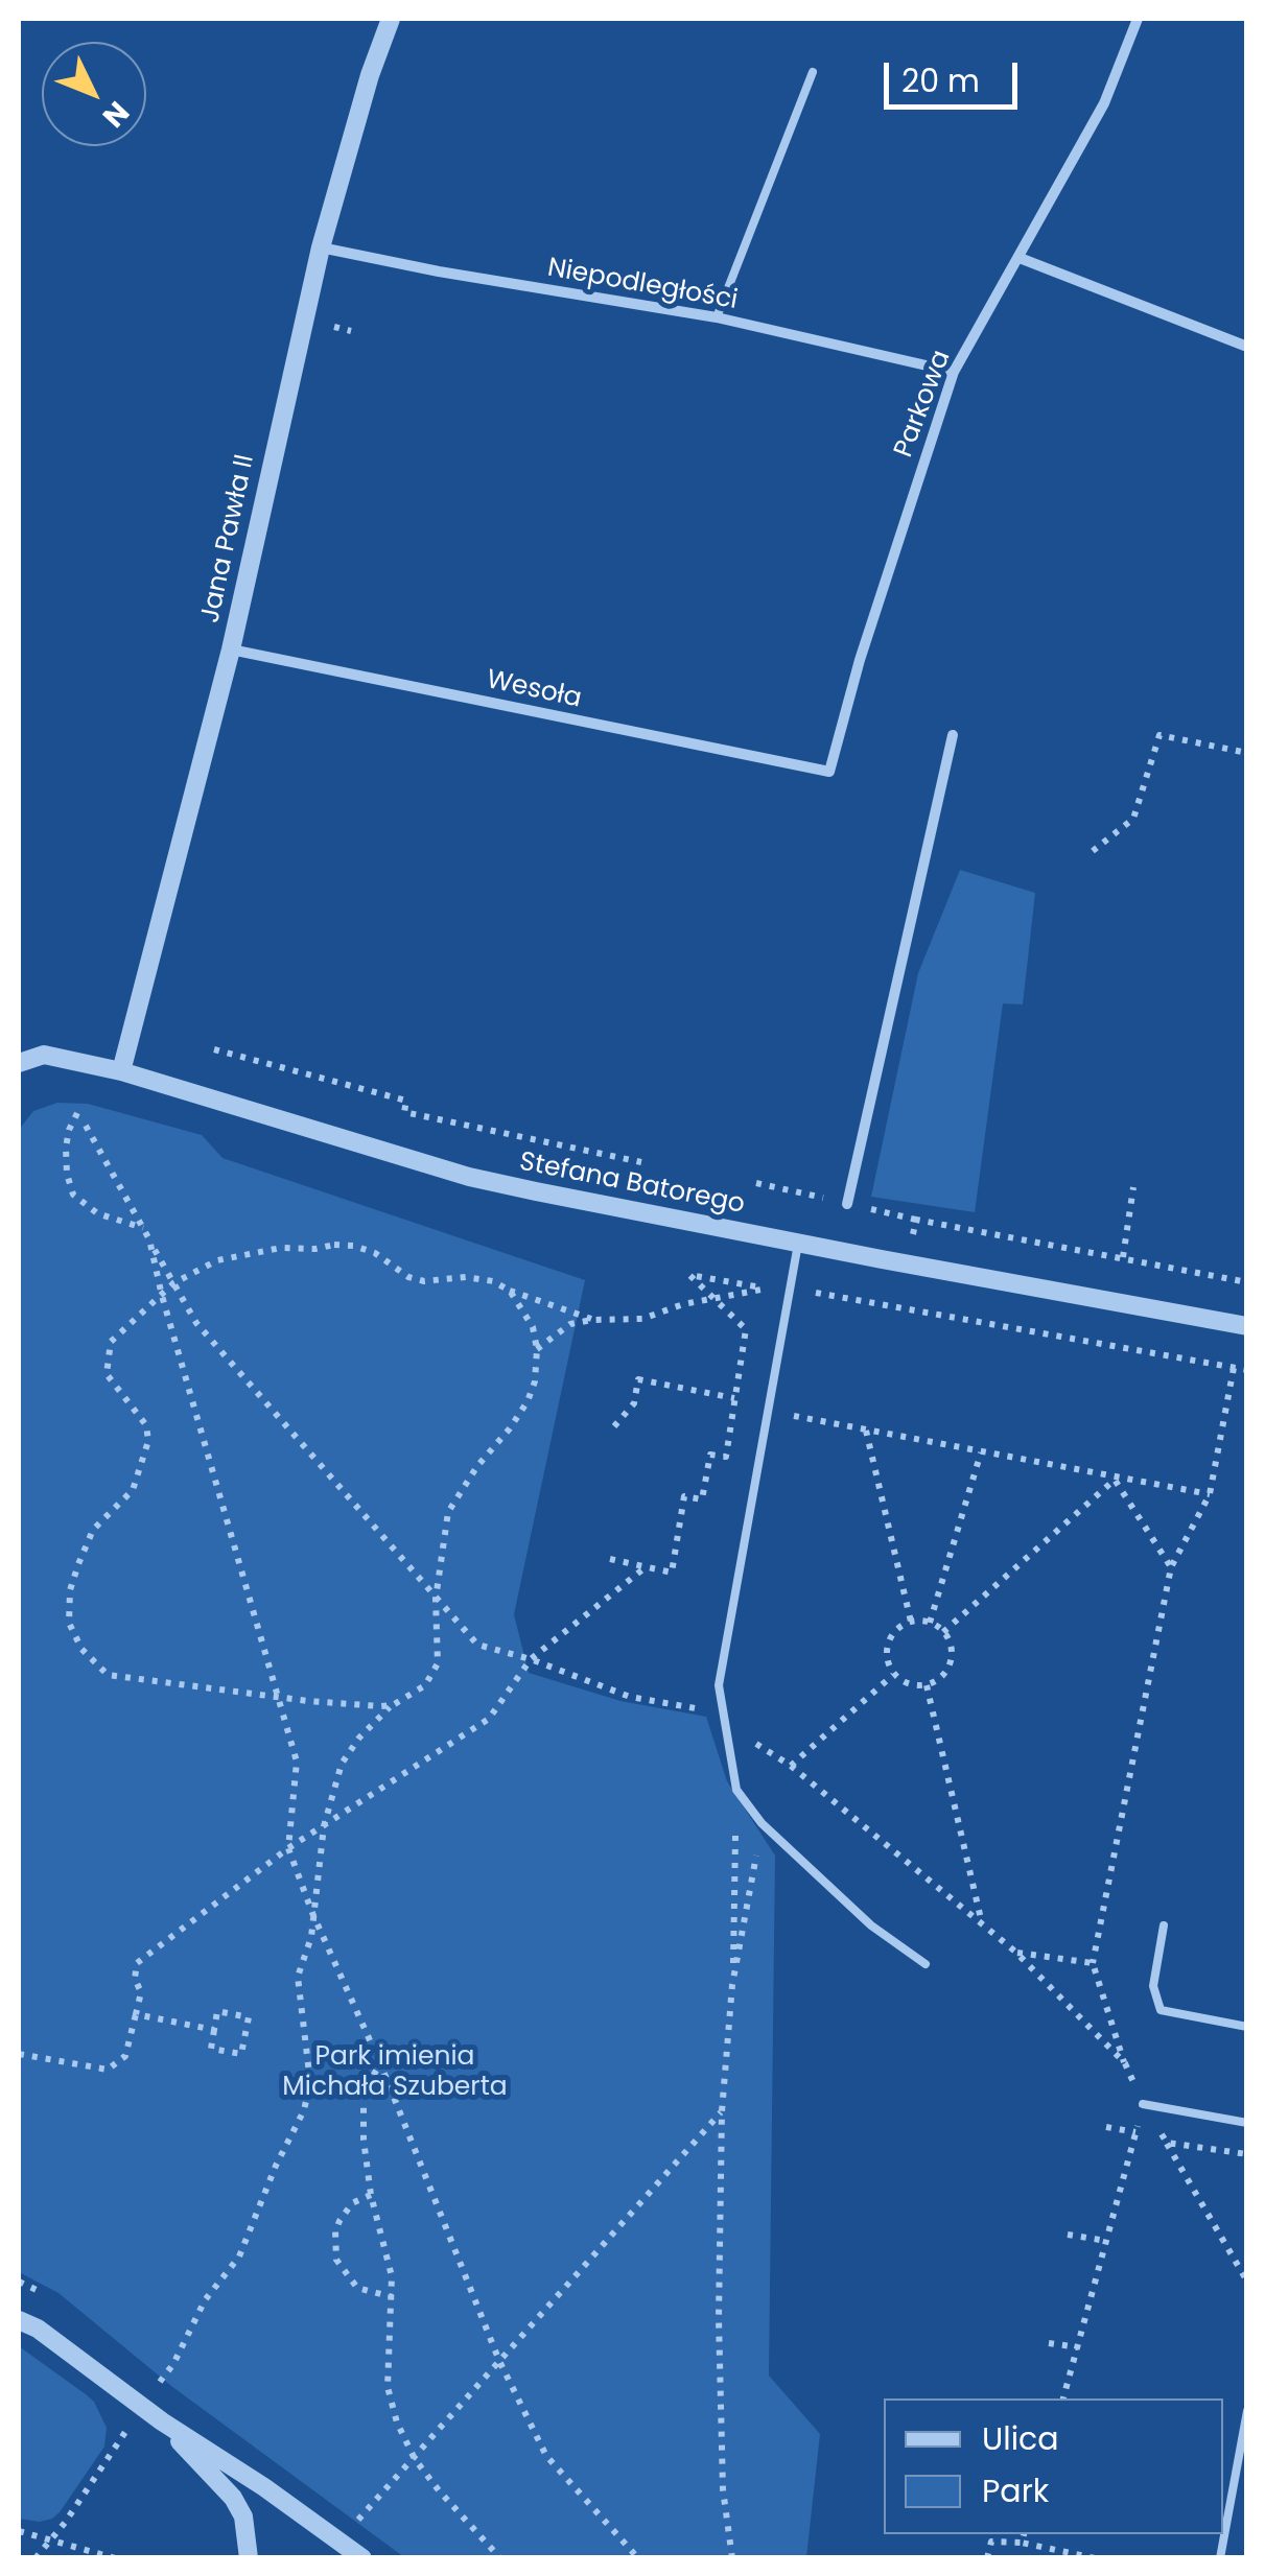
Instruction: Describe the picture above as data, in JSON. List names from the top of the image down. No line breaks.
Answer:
{"streets":{"street":["Niepodległości","Parkowa","Jana Pawła II","Wesoła","Stefana Batorego"]},"crossings":[["Niepodległości","Parkowa"],["Niepodległości","Jana Pawła II"],["Parkowa","Wesoła"],["Jana Pawła II","Wesoła"],["Jana Pawła II","Stefana Batorego"]],"parks":["Park imienia Michała Szuberta"],"legend":["Ulica","Park"],"scale_bar":"20 m","north":"bottom right"}
